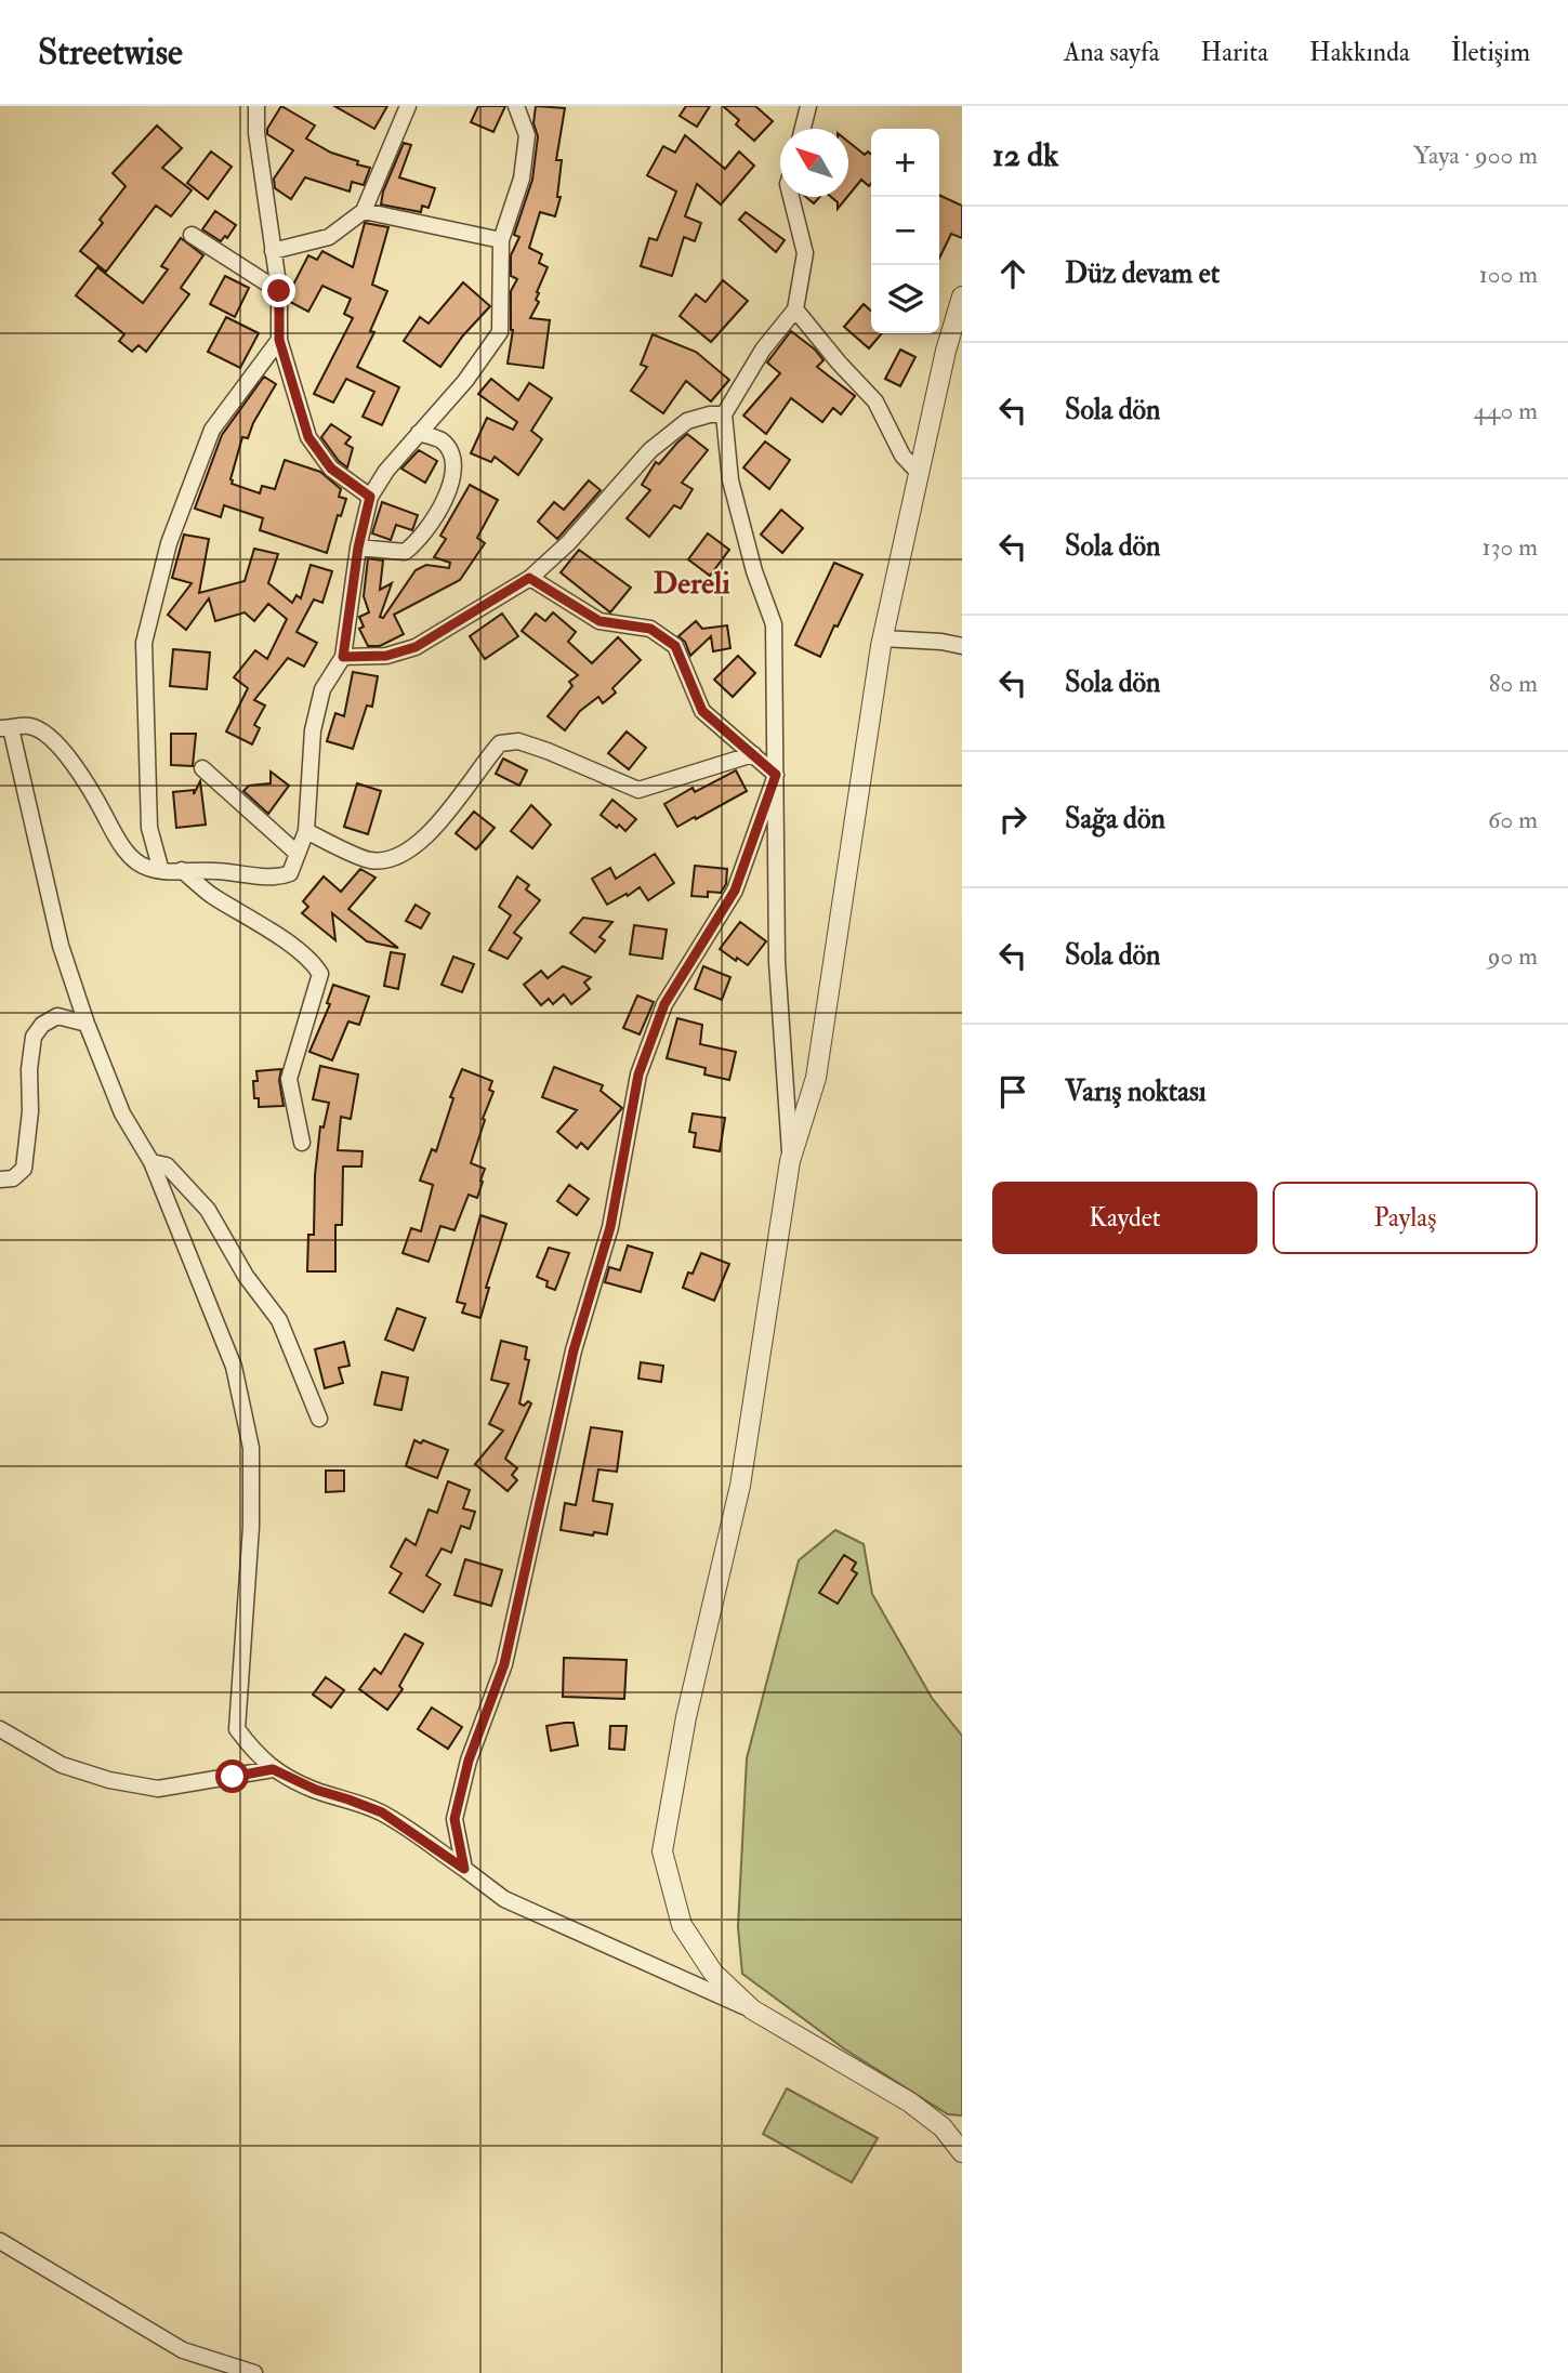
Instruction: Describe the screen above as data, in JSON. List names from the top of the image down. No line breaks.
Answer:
{"districts":["Dereli"],"north":"top left","page":{"header":"Streetwise","nav":["Ana sayfa","Harita","Hakkında","İletişim"],"heading":["12 dk","Yaya · 900 m"],"map_buttons":["+","−"],"list":[["Düz devam et","100 m"],["Sola dön","440 m"],["Sola dön","130 m"],["Sola dön","80 m"],["Sağa dön","60 m"],["Sola dön","90 m"],"Varış noktası"],"buttons":["Kaydet","Paylaş"]}}
